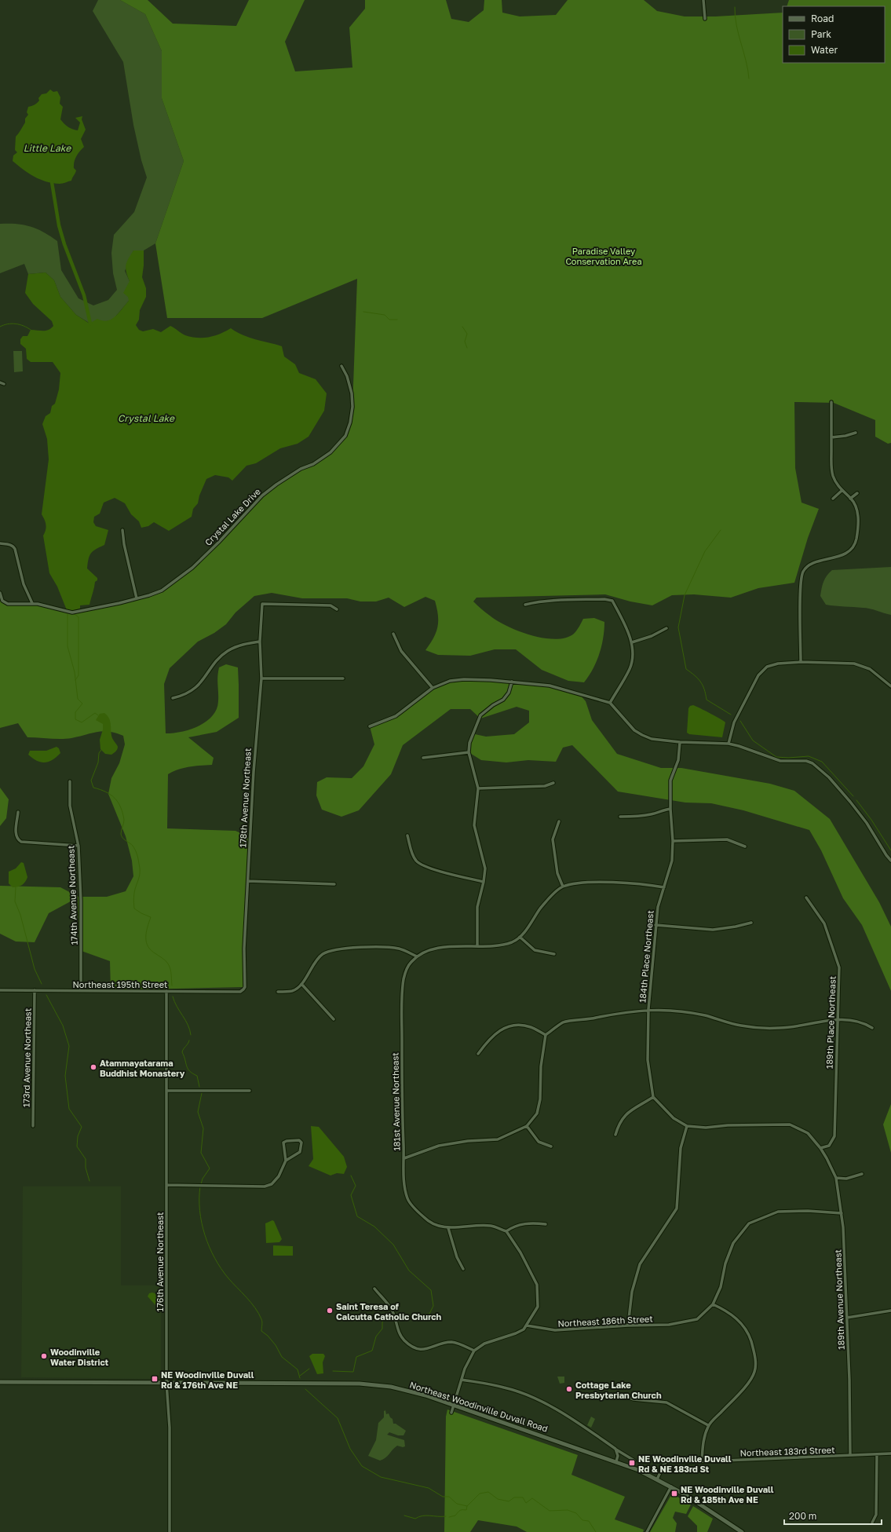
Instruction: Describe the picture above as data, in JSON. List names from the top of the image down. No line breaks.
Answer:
{"streets":{"main road":["Northeast Woodinville Duvall Road"],"street":["Crystal Lake Drive","178th Avenue Northeast","174th Avenue Northeast","184th Place Northeast","Northeast 195th Street","189th Place Northeast","173rd Avenue Northeast","181st Avenue Northeast","176th Avenue Northeast","189th Avenue Northeast","Northeast 186th Street","Northeast 183rd Street"]},"crossings":[["178th Avenue Northeast","Northeast 195th Street"],["174th Avenue Northeast","Northeast 195th Street"],["Northeast 195th Street","173rd Avenue Northeast"],["Northeast 195th Street","176th Avenue Northeast"],["189th Place Northeast","189th Avenue Northeast"],["176th Avenue Northeast","Northeast Woodinville Duvall Road"],["189th Avenue Northeast","Northeast 183rd Street"],["Northeast Woodinville Duvall Road","Northeast 183rd Street"]],"water":["Little Lake","Crystal Lake"],"parks":["Paradise Valley Conservation Area"],"places":{"other":["Atammayatarama Buddhist Monastery","Saint Teresa of Calcutta Catholic Church","Woodinville Water District","Cottage Lake Presbyterian Church"],"transit":["NE Woodinville Duvall Rd & 176th Ave NE","NE Woodinville Duvall Rd & NE 183rd St","NE Woodinville Duvall Rd & 185th Ave NE"]},"legend":["Road","Park","Water"],"scale_bar":"200 m"}
